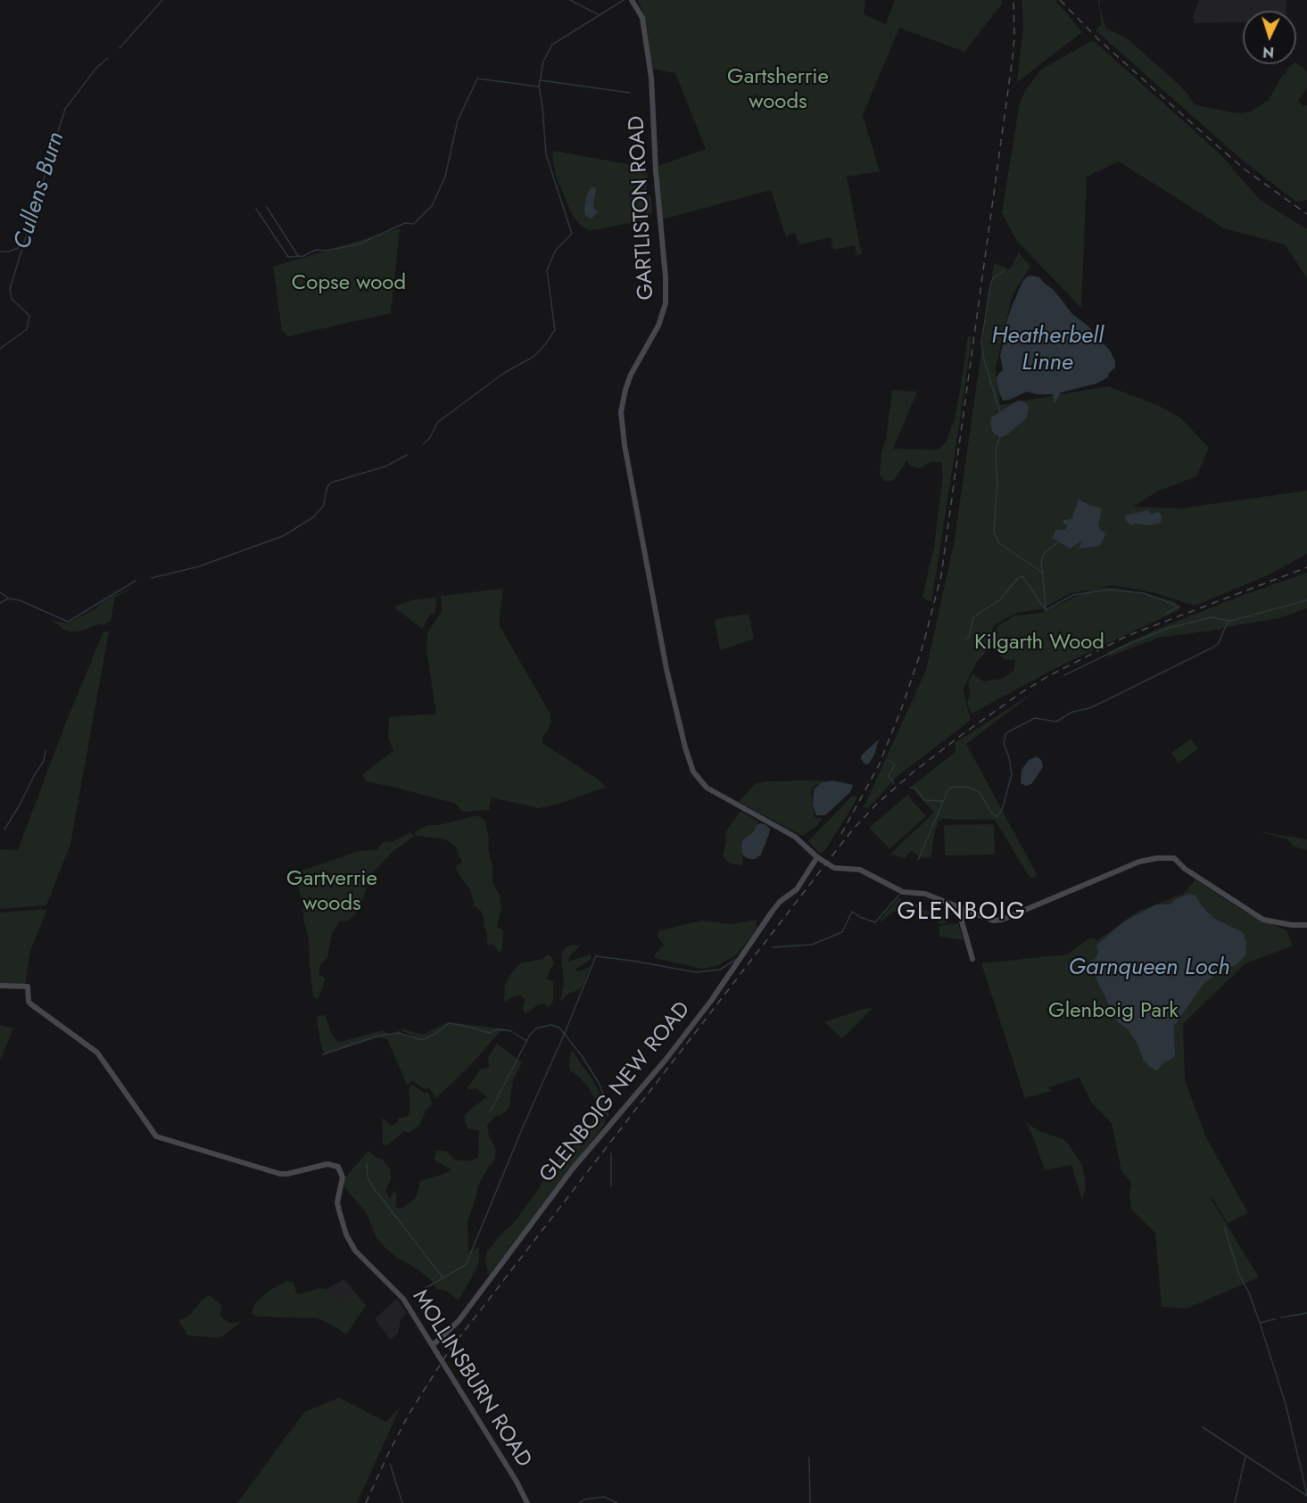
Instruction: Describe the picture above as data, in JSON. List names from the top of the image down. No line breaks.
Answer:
{"streets":{"street":["GARTLISTON ROAD","GLENBOIG NEW ROAD","MOLLINSBURN ROAD"]},"crossings":[["GARTLISTON ROAD","GLENBOIG NEW ROAD"],["GLENBOIG NEW ROAD","MOLLINSBURN ROAD"]],"districts":["GLENBOIG"],"water":["Cullens Burn","Heatherbell Linne","Garnqueen Loch"],"parks":["Gartsherrie woods","Copse wood","Kilgarth Wood","Gartverrie woods","Glenboig Park"],"north":"bottom"}
